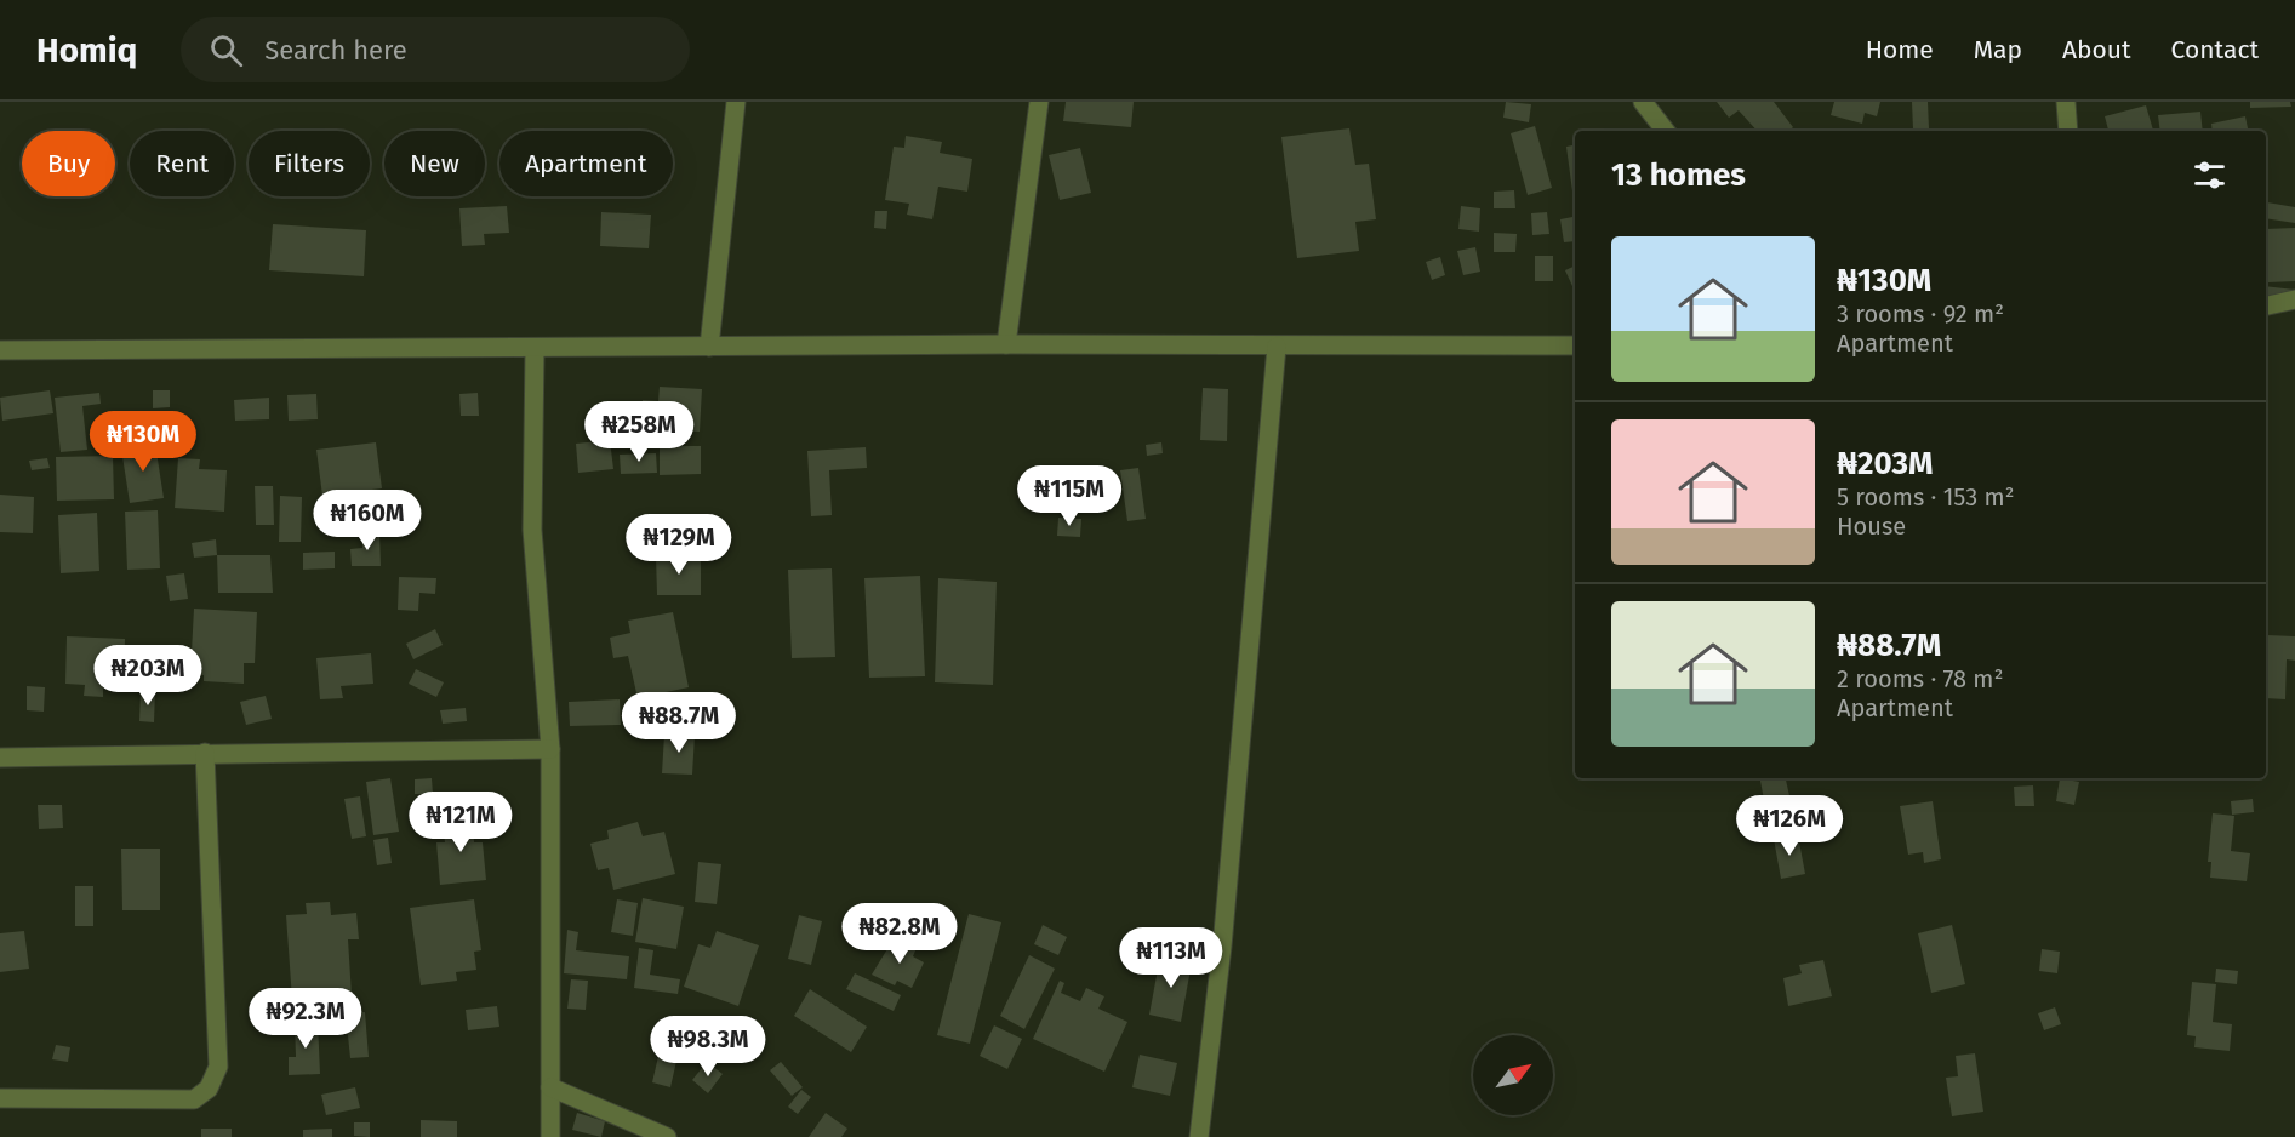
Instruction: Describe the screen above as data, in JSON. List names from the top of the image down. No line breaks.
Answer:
{"north":"top right","page":{"header":"Homiq","search":"Search here","nav":["Home","Map","About","Contact"],"chip":["Buy","Rent","Filters","New","Apartment"],"heading":"13 homes","list":[{"name":"₦130M","note":"3 rooms · 92 m² · Apartment"},{"name":"₦203M","note":"5 rooms · 153 m² · House"},{"name":"₦88.7M","note":"2 rooms · 78 m² · Apartment"}],"price":["₦258M","₦130M","₦115M","₦160M","₦129M","₦203M","₦88.7M","₦121M","₦126M","₦82.8M","₦113M","₦92.3M","₦98.3M"]}}
